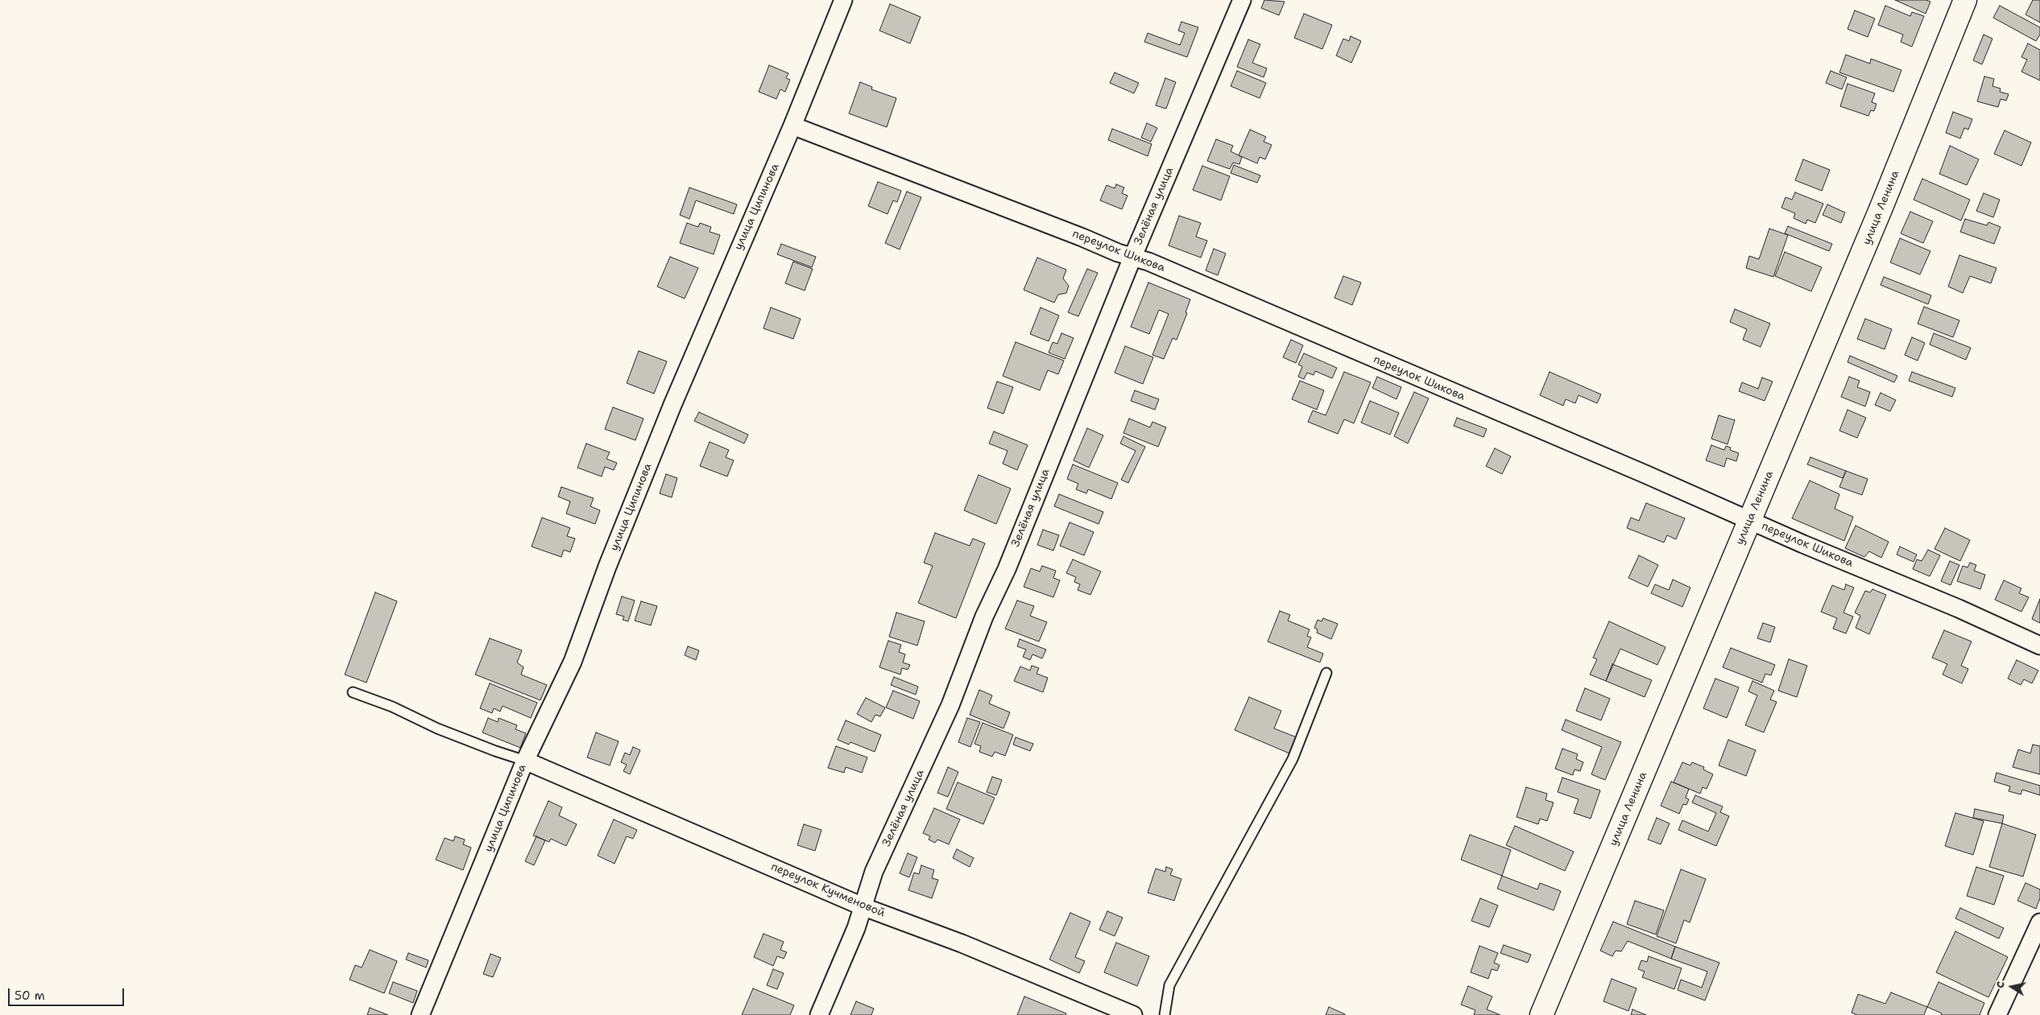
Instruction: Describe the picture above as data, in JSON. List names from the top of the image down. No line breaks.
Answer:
{"streets":{"street":["Зелёная улица","улица Ципинова","улица Ленина","переулок Шикова","переулок Кучменовой"]},"crossings":[["Зелёная улица","переулок Шикова"],["Зелёная улица","переулок Кучменовой"],["улица Ципинова","переулок Шикова"],["улица Ципинова","переулок Кучменовой"],["улица Ленина","переулок Шикова"]],"scale_bar":"50 m","north":"left"}
